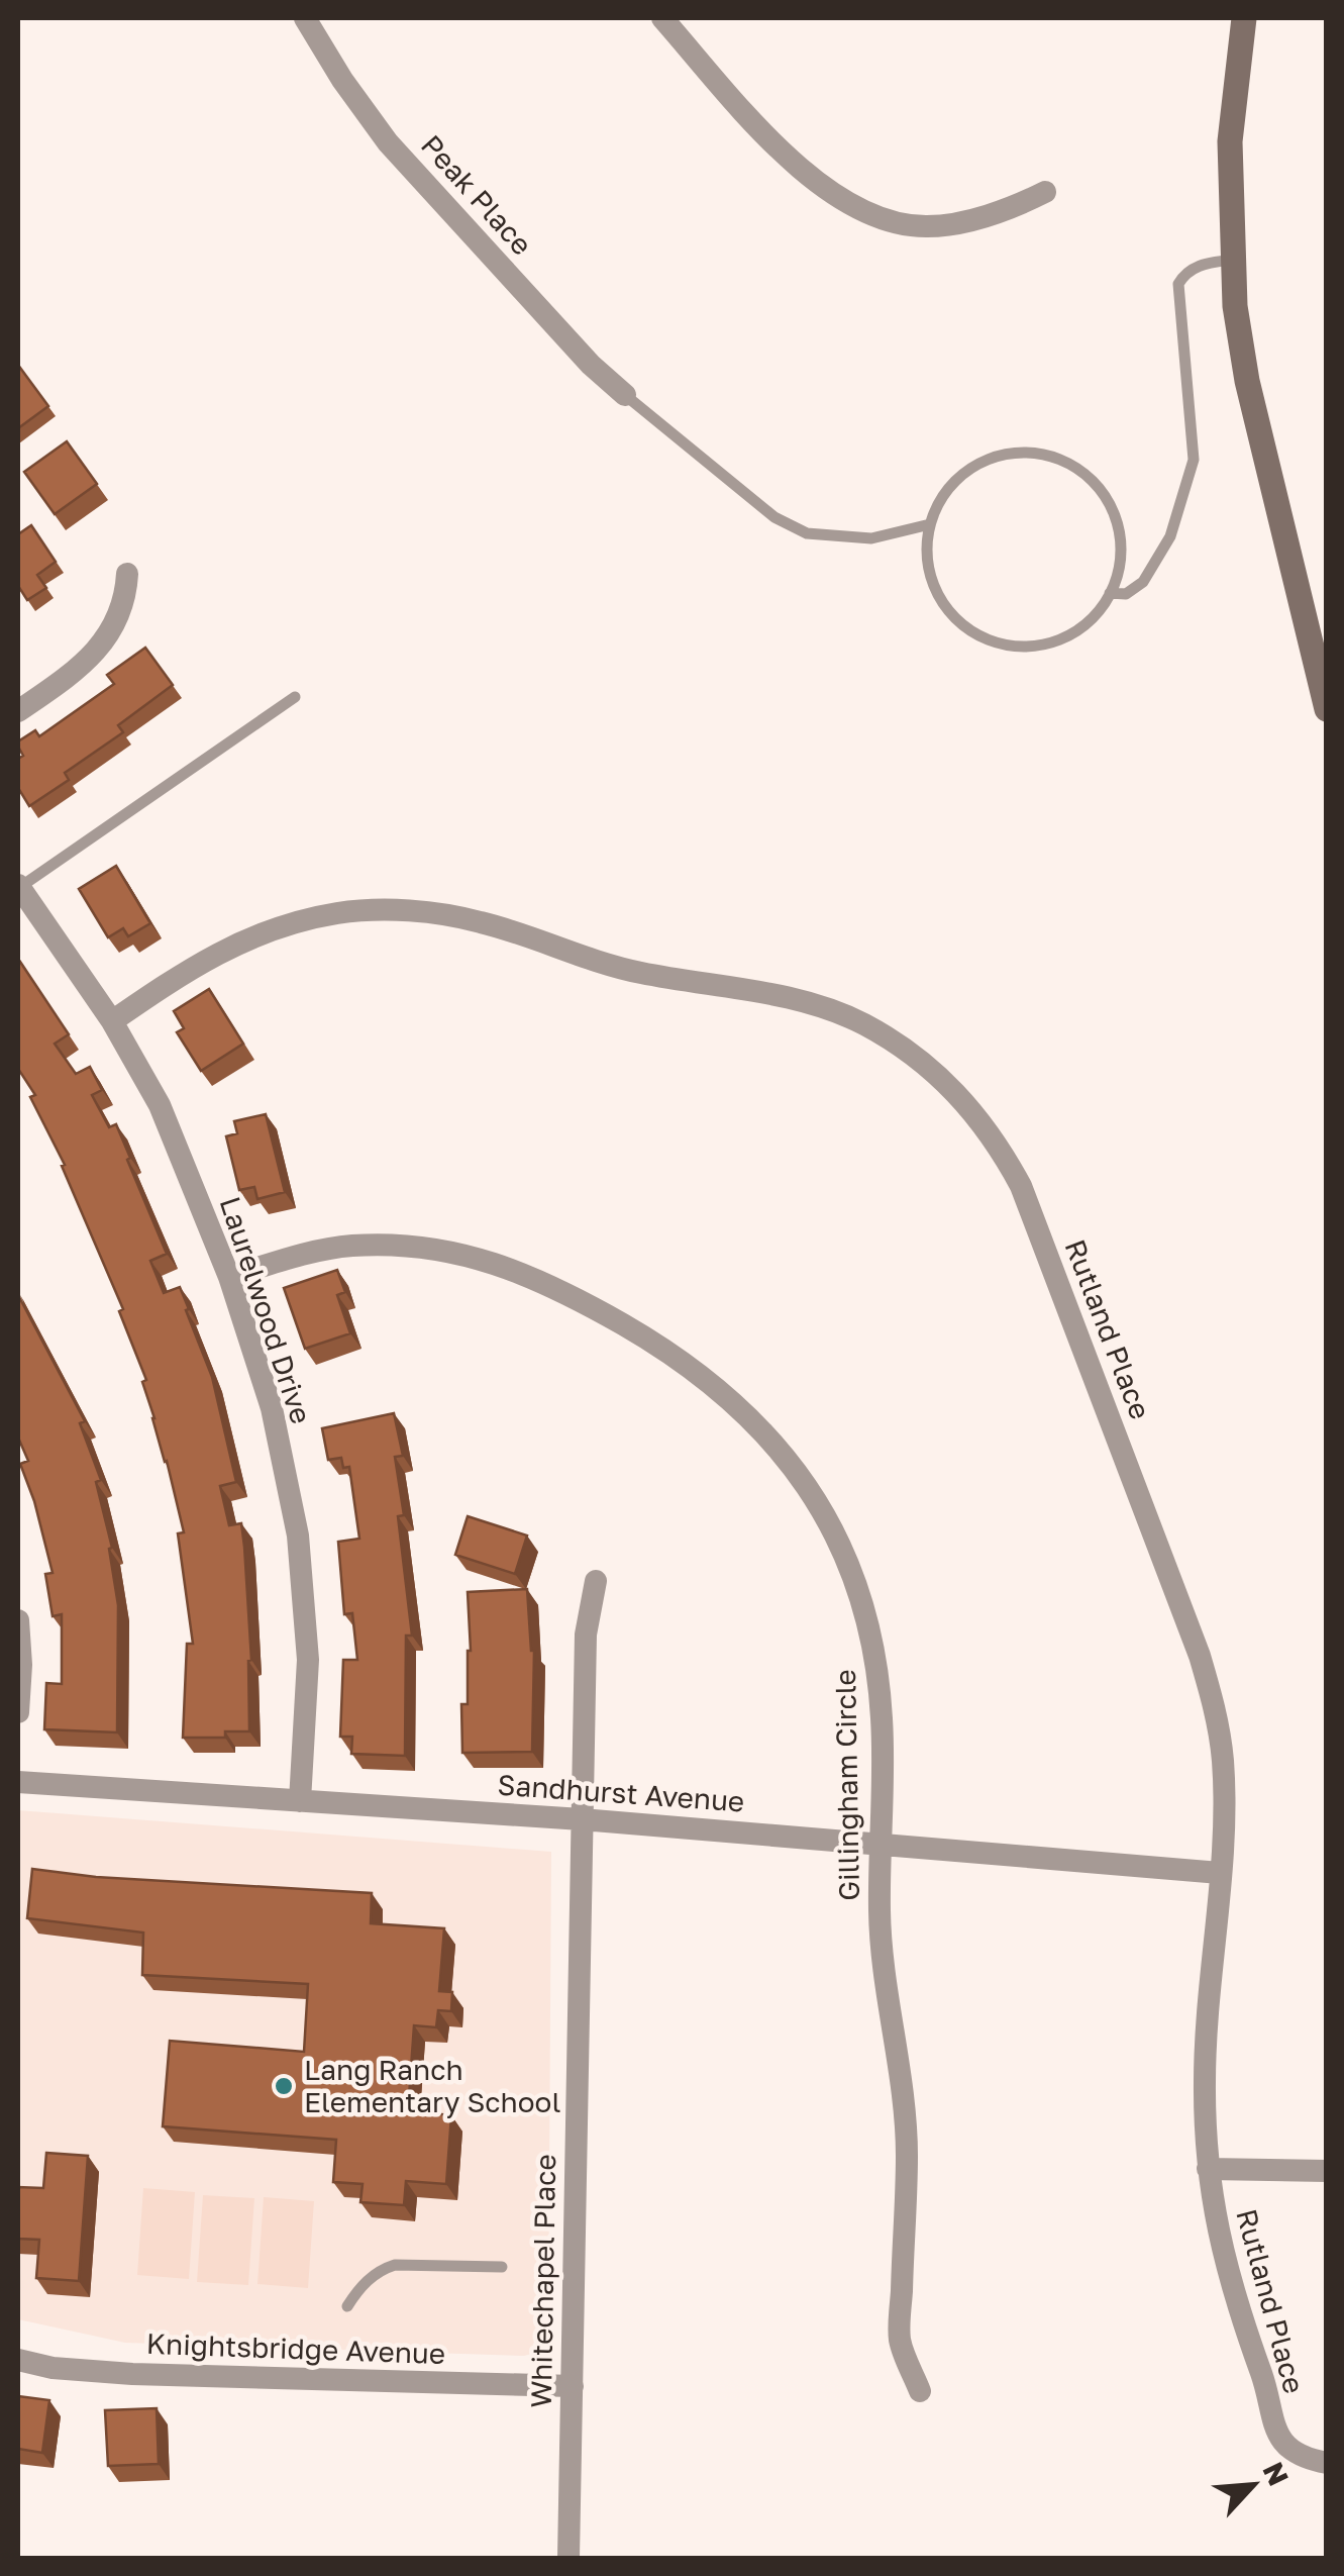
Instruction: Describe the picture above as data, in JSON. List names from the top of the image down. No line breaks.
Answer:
{"streets":{"street":["Peak Place","Laurelwood Drive","Rutland Place","Gillingham Circle","Sandhurst Avenue","Whitechapel Place","Knightsbridge Avenue"]},"crossings":[["Laurelwood Drive","Rutland Place"],["Laurelwood Drive","Gillingham Circle"],["Laurelwood Drive","Sandhurst Avenue"],["Rutland Place","Sandhurst Avenue"],["Gillingham Circle","Sandhurst Avenue"],["Sandhurst Avenue","Whitechapel Place"],["Whitechapel Place","Knightsbridge Avenue"]],"places":["Lang Ranch Elementary School"],"north":"top right"}
